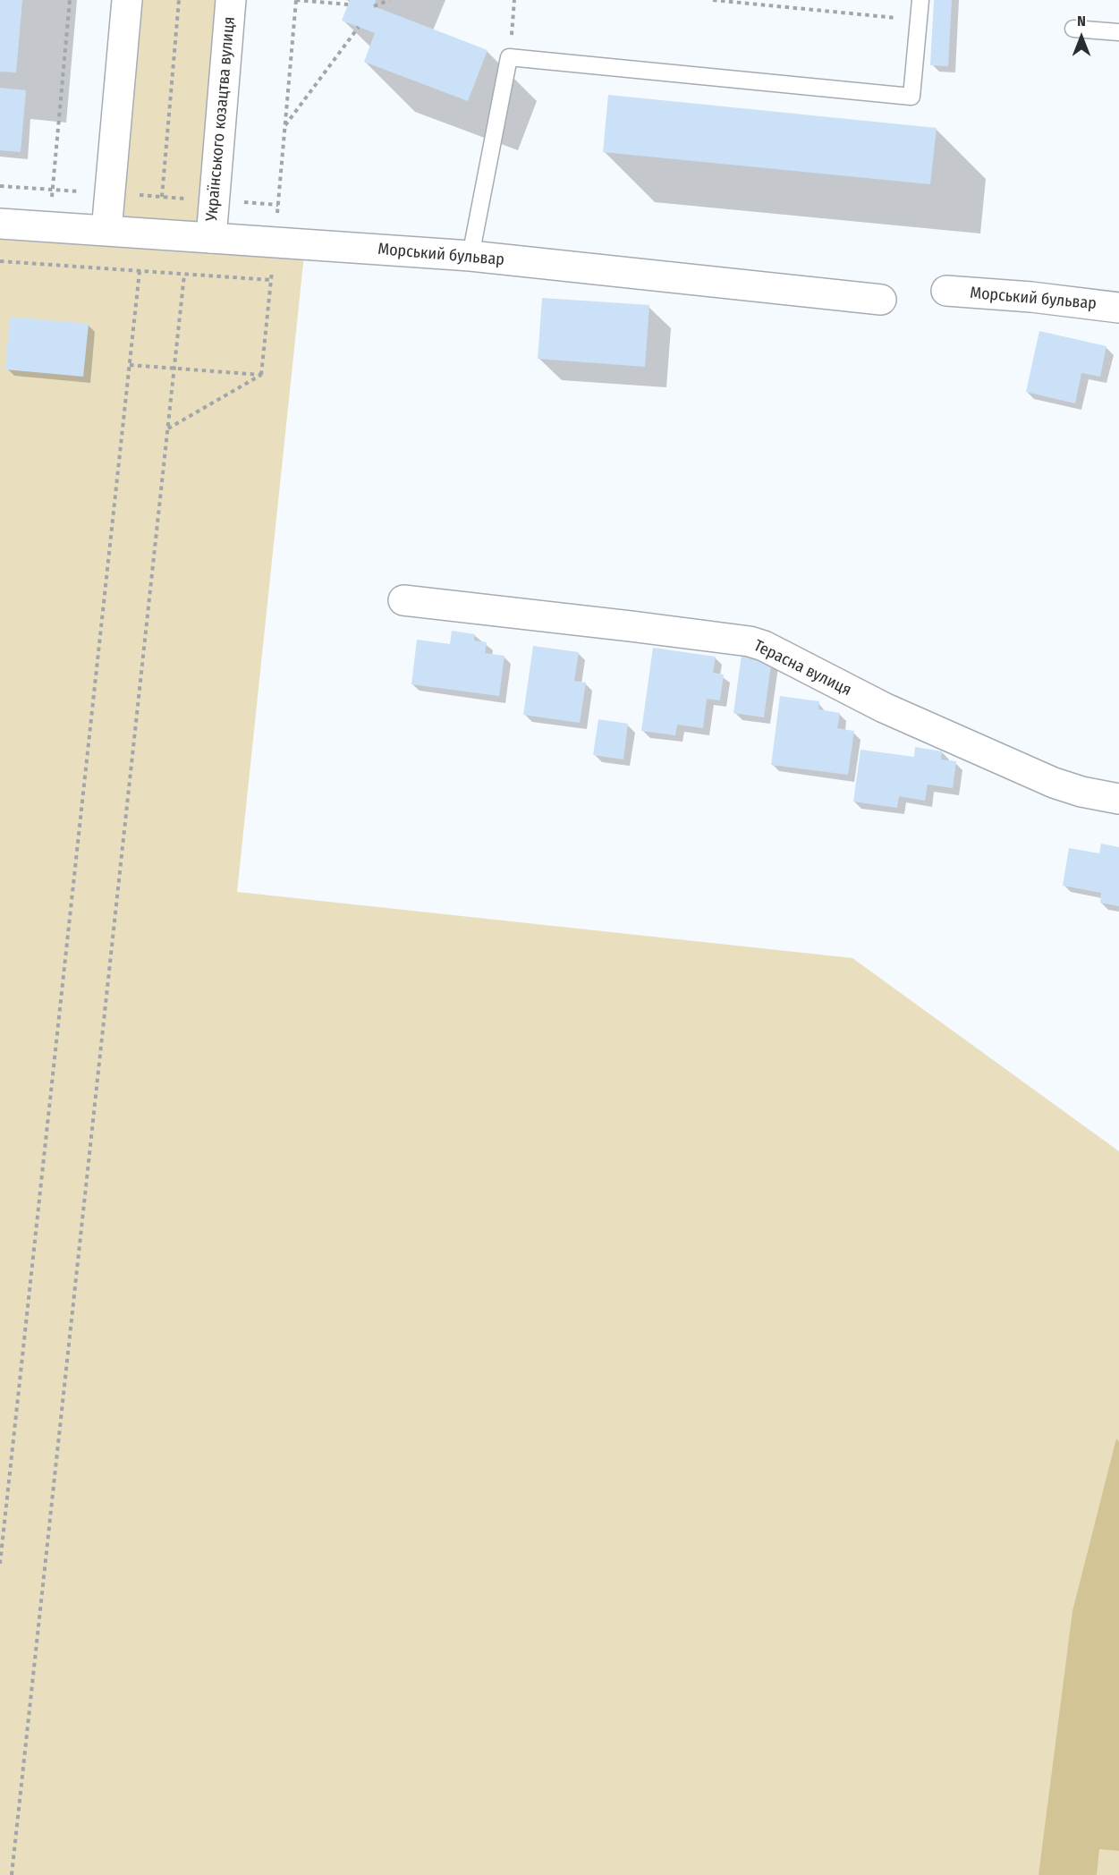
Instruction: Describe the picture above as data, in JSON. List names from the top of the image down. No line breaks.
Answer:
{"streets":{"street":["Українського козацтва вулиця","Морський бульвар","Терасна вулиця"]},"crossings":[["Українського козацтва вулиця","Морський бульвар"]],"north":"top"}
